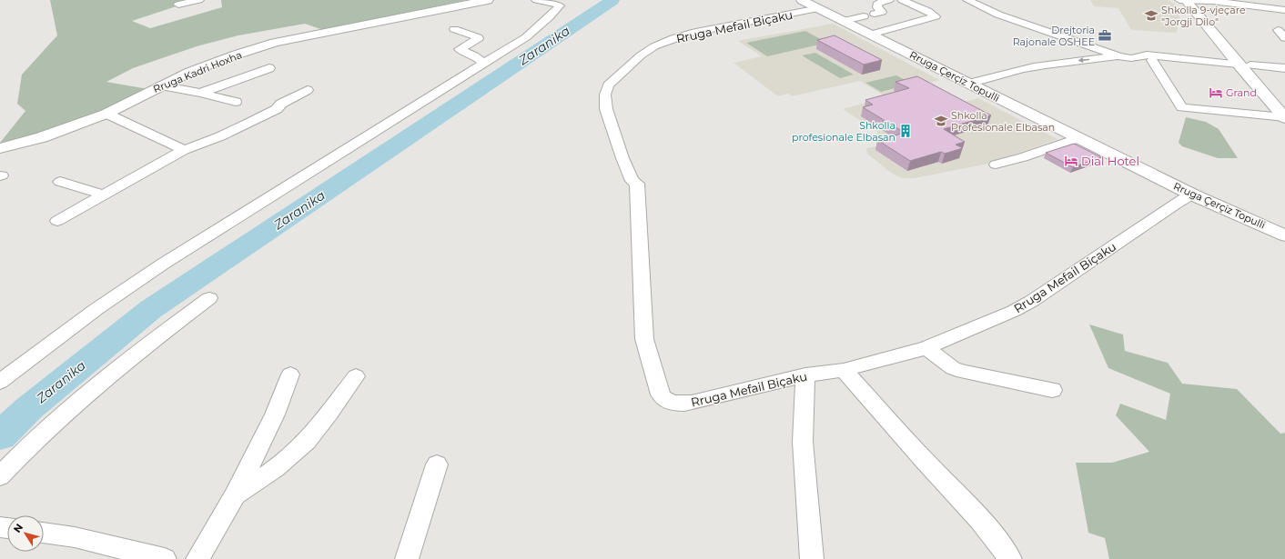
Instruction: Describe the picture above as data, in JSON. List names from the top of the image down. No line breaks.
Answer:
{"streets":{"main road":["Rruga Kadri Hoxha","Rruga Çerçiz Topulli"],"street":["Rruga Mefail Biçaku"]},"crossings":[["Rruga Mefail Biçaku","Rruga Çerçiz Topulli"]],"water":["Zaranika"],"places":{"school or university":["Shkolla 9-vjeçare \"Jorgji Dilo\"","Shkolla Profesionale Elbasan"],"office":["Drejtoria Rajonale OSHEE"],"hotel":["Grand","Dial Hotel"],"building":["Shkolla profesionale Elbasan"]},"north":"top left"}
